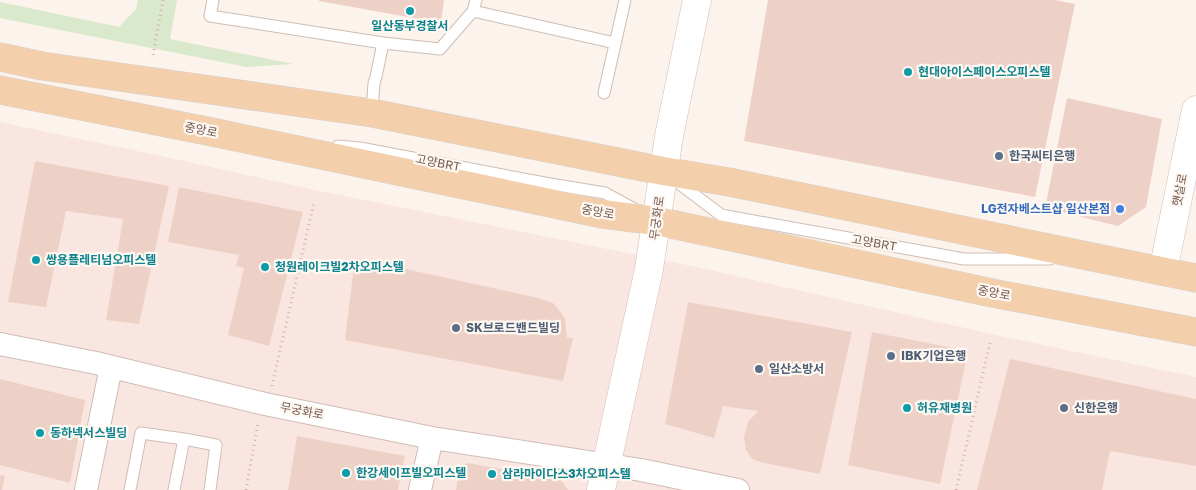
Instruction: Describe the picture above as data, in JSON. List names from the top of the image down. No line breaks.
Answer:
{"streets":{"main road":["중앙로","햇살로","무궁화로"]},"crossings":[["중앙로","무궁화로"]],"places":["일산동부경찰서","현대아이스페이스오피스텔","한국씨티은행","LG전자베스트샵 일산본점","쌍용플레티넘오피스텔","청원레이크빌2차오피스텔","SK브로드밴드빌딩","IBK기업은행","일산소방서","허유재병원","신한은행","동하넥서스빌딩","한강세이프빌오피스텔","삼라마이다스3차오피스텔"]}
